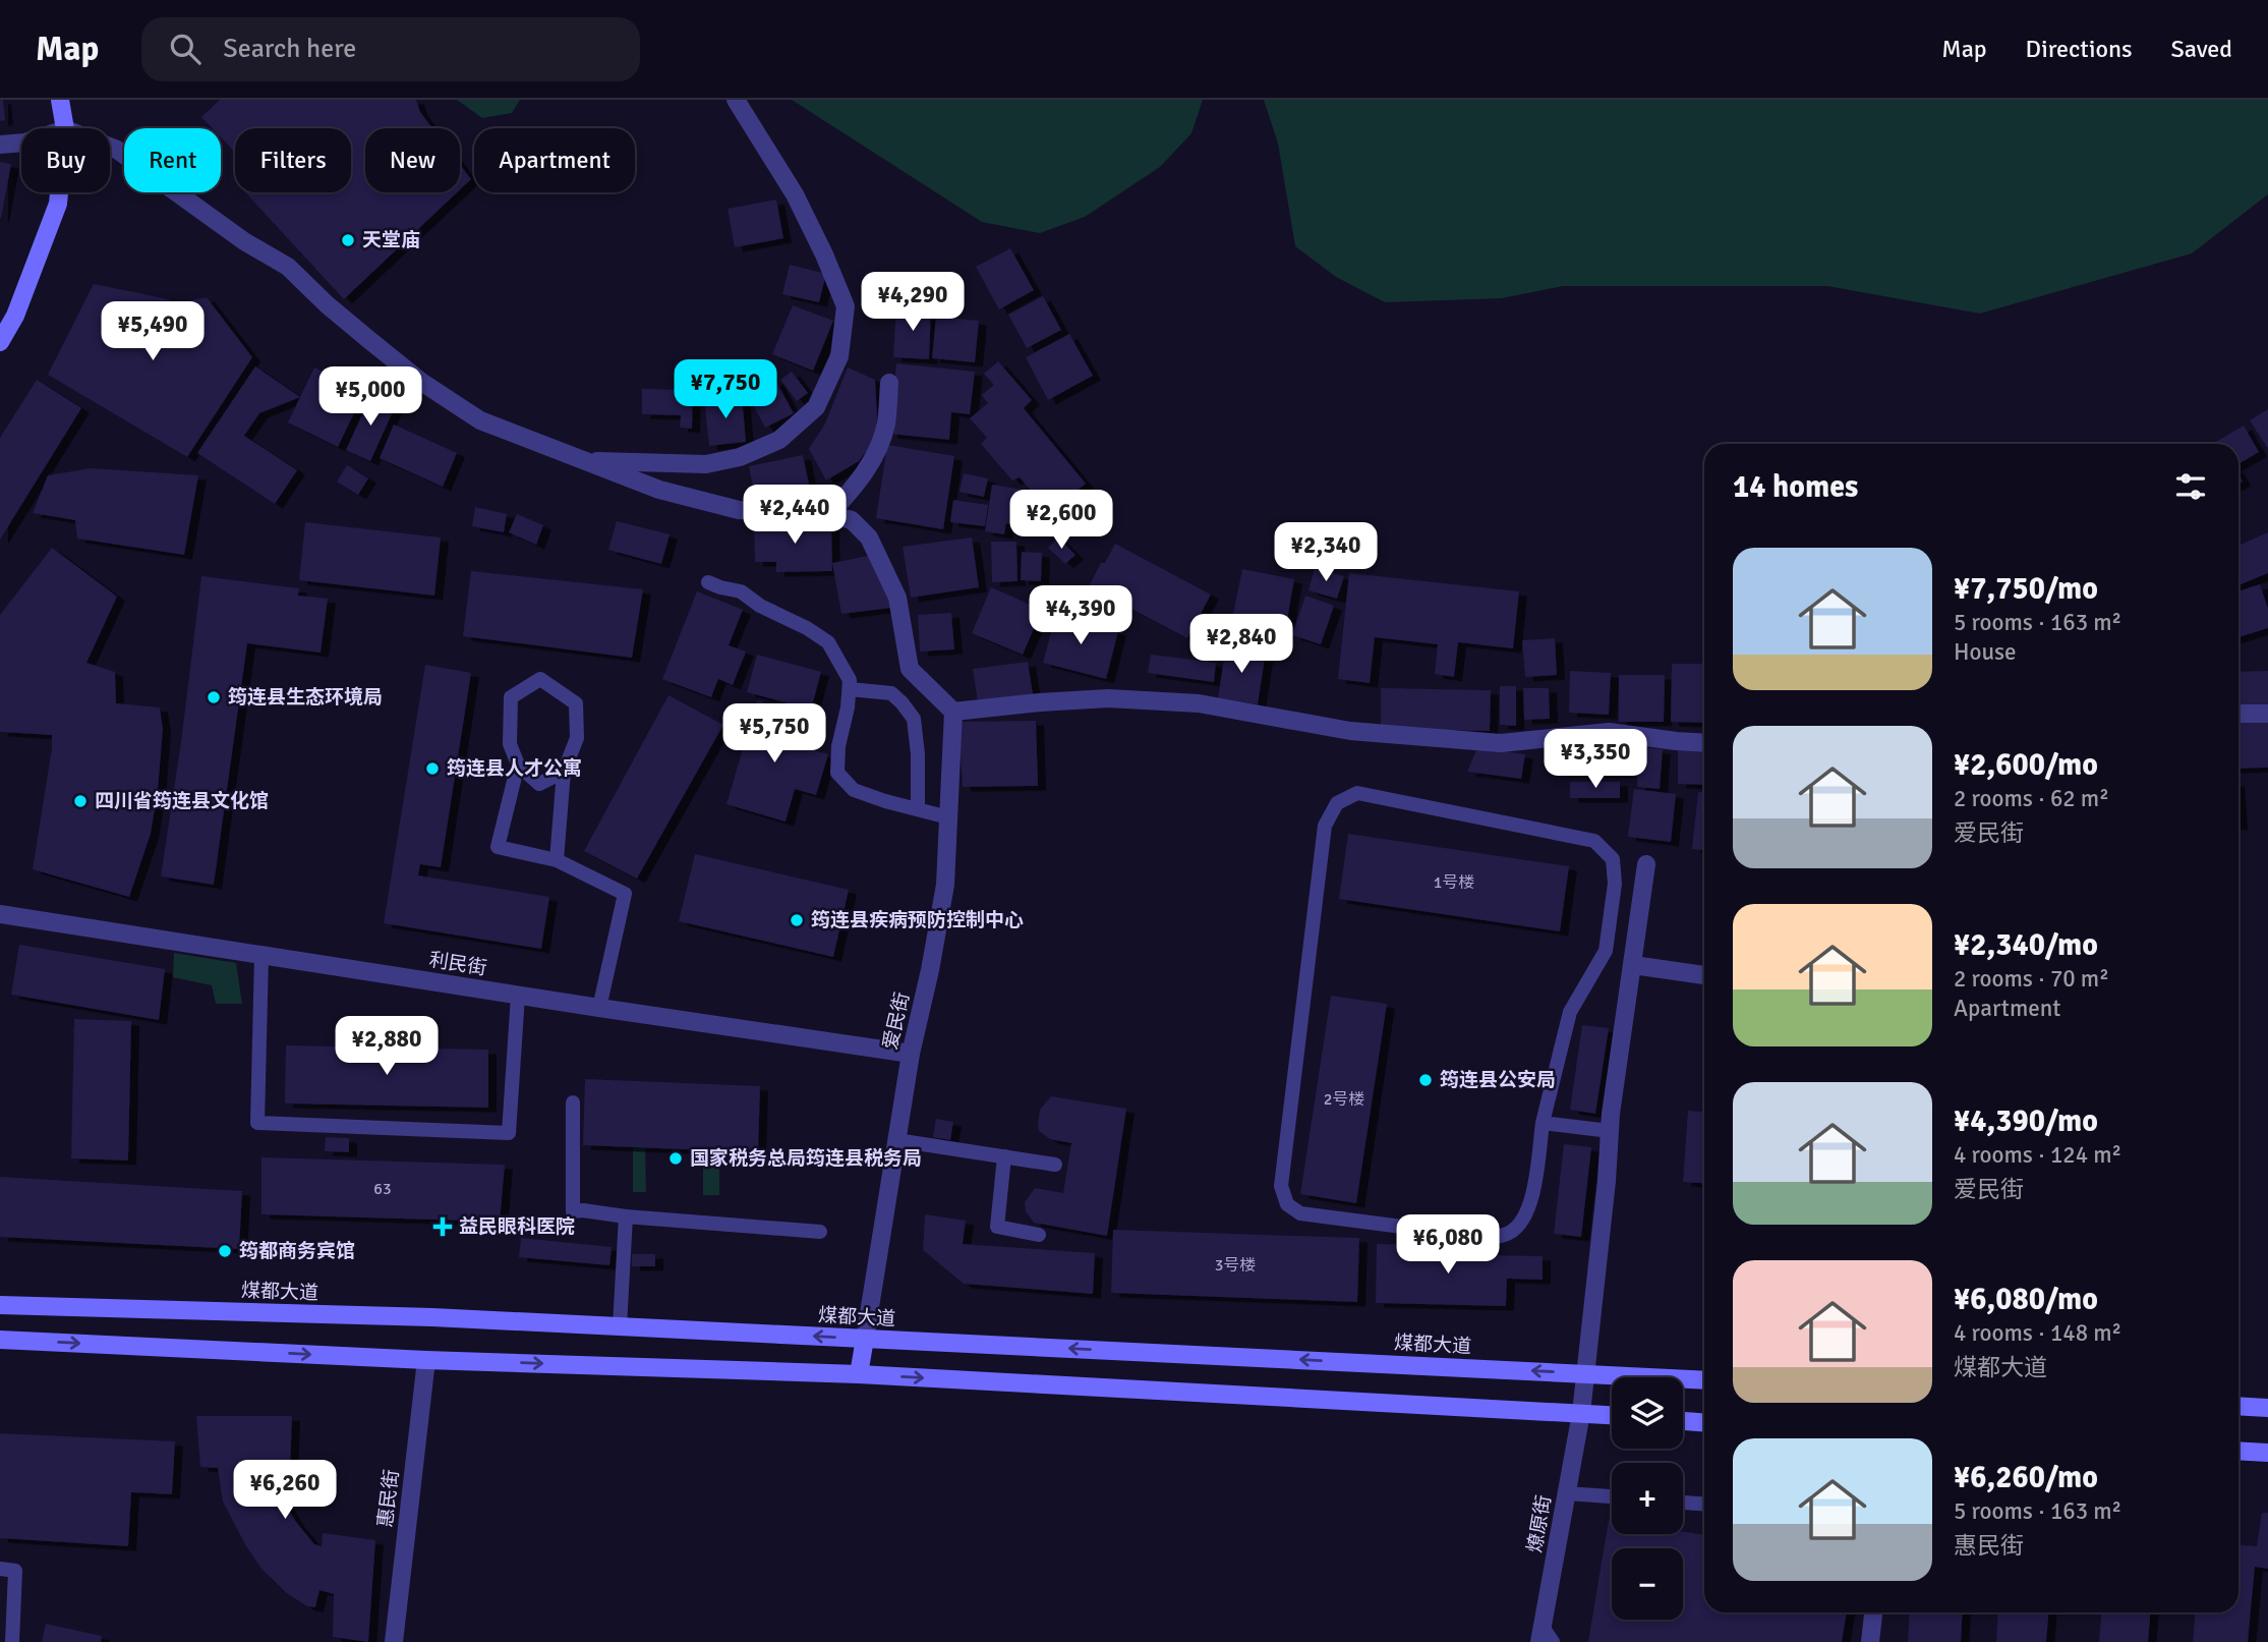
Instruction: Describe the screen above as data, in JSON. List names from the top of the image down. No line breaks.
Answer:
{"streets":{"main road":["煤都大道"],"street":["利民街","爱民街","惠民街","燎原街"]},"crossings":[["利民街","爱民街"],["爱民街","煤都大道"],["煤都大道","燎原街"]],"places":{"other":["天堂庙","筠连县生态环境局","筠连县人才公寓","四川省筠连县文化馆","筠连县疾病预防控制中心","筠连县公安局","国家税务总局筠连县税务局","筠都商务宾馆"],"health":["益民眼科医院"]},"house_numbers":["1号楼","2号楼","63","3号楼"],"page":{"header":"Map","search":"Search here","nav":["Map","Directions","Saved"],"chip":["Buy","Rent","Filters","New","Apartment"],"price":["¥4,290","¥5,490","¥7,750","¥5,000","¥2,440","¥2,600","¥2,340","¥4,390","¥2,840","¥5,750","¥3,350","¥2,880","¥6,080","¥6,260"],"heading":"14 homes","list":[{"name":"¥7,750/mo","note":"5 rooms · 163 m² · House"},{"name":"¥2,600/mo","note":"2 rooms · 62 m² · 爱民街"},{"name":"¥2,340/mo","note":"2 rooms · 70 m² · Apartment"},{"name":"¥4,390/mo","note":"4 rooms · 124 m² · 爱民街"},{"name":"¥6,080/mo","note":"4 rooms · 148 m² · 煤都大道"},{"name":"¥6,260/mo","note":"5 rooms · 163 m² · 惠民街"}],"map_buttons":["+","−"]}}
